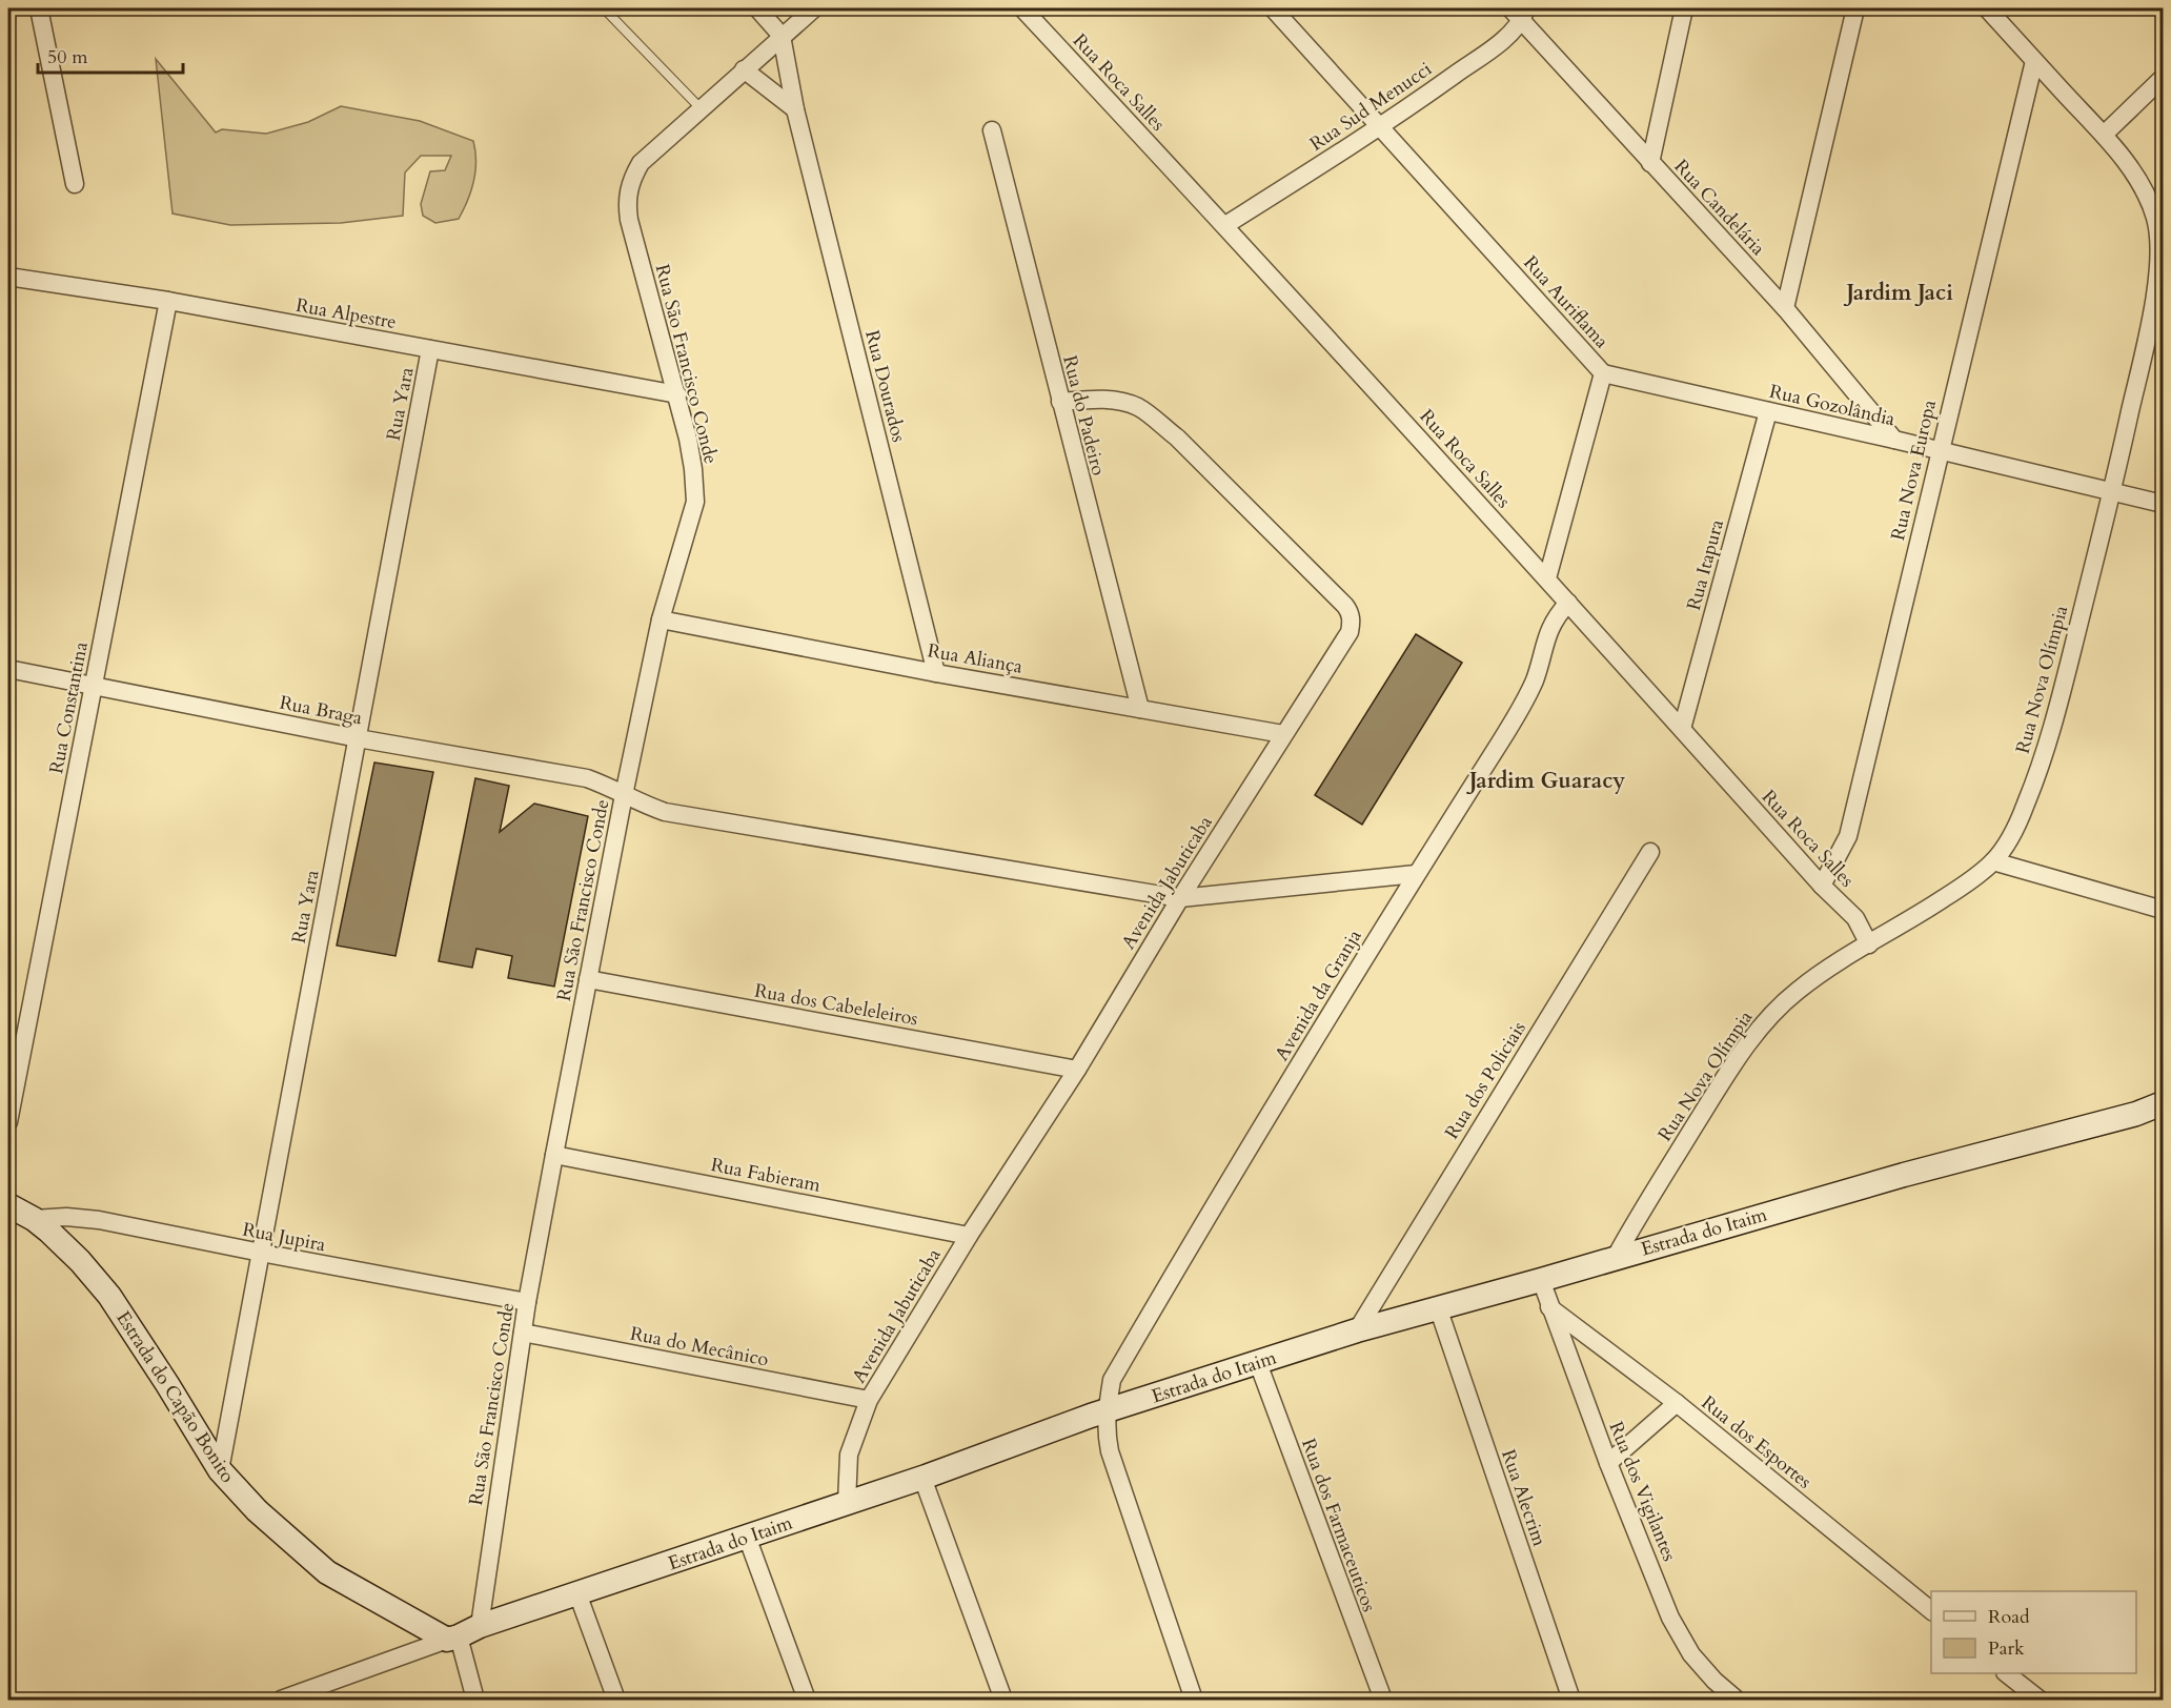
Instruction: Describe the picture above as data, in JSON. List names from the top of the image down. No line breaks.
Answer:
{"streets":{"street":["Rua Roca Salles","Rua Sud Menucci","Rua Candelária","Rua Auriflama","Rua Alpestre","Rua São Francisco Conde","Rua Dourados","Rua Yara","Rua Gozolândia","Rua do Padeiro","Rua Nova Europa","Rua Itapura","Rua Aliança","Rua Nova Olímpia","Rua Constantina","Rua Braga","Avenida Jabuticaba","Avenida da Granja","Rua dos Cabeleleiros","Rua dos Policiais","Rua Fabieram","Estrada do Itaim","Rua Jupira","Rua do Mecânico","Estrada do Capão Bonito","Rua dos Esportes","Rua dos Vigilantes","Rua Alecrim","Rua dos Farmaceuticos"]},"crossings":[["Rua Roca Salles","Rua Sud Menucci"],["Rua Roca Salles","Rua Auriflama"],["Rua Roca Salles","Rua Nova Europa"],["Rua Roca Salles","Rua Itapura"],["Rua Roca Salles","Rua Nova Olímpia"],["Rua Roca Salles","Avenida da Granja"],["Rua Sud Menucci","Rua Candelária"],["Rua Sud Menucci","Rua Auriflama"],["Rua Candelária","Rua Gozolândia"],["Rua Auriflama","Rua Gozolândia"],["Rua Alpestre","Rua São Francisco Conde"],["Rua Alpestre","Rua Yara"],["Rua Alpestre","Rua Constantina"],["Rua São Francisco Conde","Rua Aliança"],["Rua São Francisco Conde","Rua Braga"],["Rua São Francisco Conde","Rua dos Cabeleleiros"],["Rua São Francisco Conde","Rua Fabieram"],["Rua São Francisco Conde","Estrada do Itaim"],["Rua São Francisco Conde","Rua Jupira"],["Rua São Francisco Conde","Rua do Mecânico"],["Rua São Francisco Conde","Estrada do Capão Bonito"],["Rua Dourados","Rua Aliança"],["Rua Yara","Rua Braga"],["Rua Yara","Rua Jupira"],["Rua Yara","Estrada do Capão Bonito"],["Rua Gozolândia","Rua Nova Europa"],["Rua Gozolândia","Rua Itapura"],["Rua Gozolândia","Rua Nova Olímpia"],["Rua do Padeiro","Rua Aliança"],["Rua do Padeiro","Avenida Jabuticaba"],["Rua Nova Europa","Rua Nova Olímpia"],["Rua Aliança","Avenida Jabuticaba"],["Rua Nova Olímpia","Estrada do Itaim"],["Rua Constantina","Rua Braga"],["Avenida Jabuticaba","Rua dos Cabeleleiros"],["Avenida Jabuticaba","Rua Fabieram"],["Avenida Jabuticaba","Estrada do Itaim"],["Avenida Jabuticaba","Rua do Mecânico"],["Avenida da Granja","Estrada do Itaim"],["Rua dos Policiais","Estrada do Itaim"],["Estrada do Itaim","Estrada do Capão Bonito"],["Estrada do Itaim","Rua dos Vigilantes"],["Estrada do Itaim","Rua Alecrim"],["Estrada do Itaim","Rua dos Farmaceuticos"],["Rua Jupira","Estrada do Capão Bonito"],["Rua dos Esportes","Rua dos Vigilantes"]],"districts":["Jardim Jaci","Jardim Guaracy"],"legend":["Road","Park"],"scale_bar":"50 m"}
